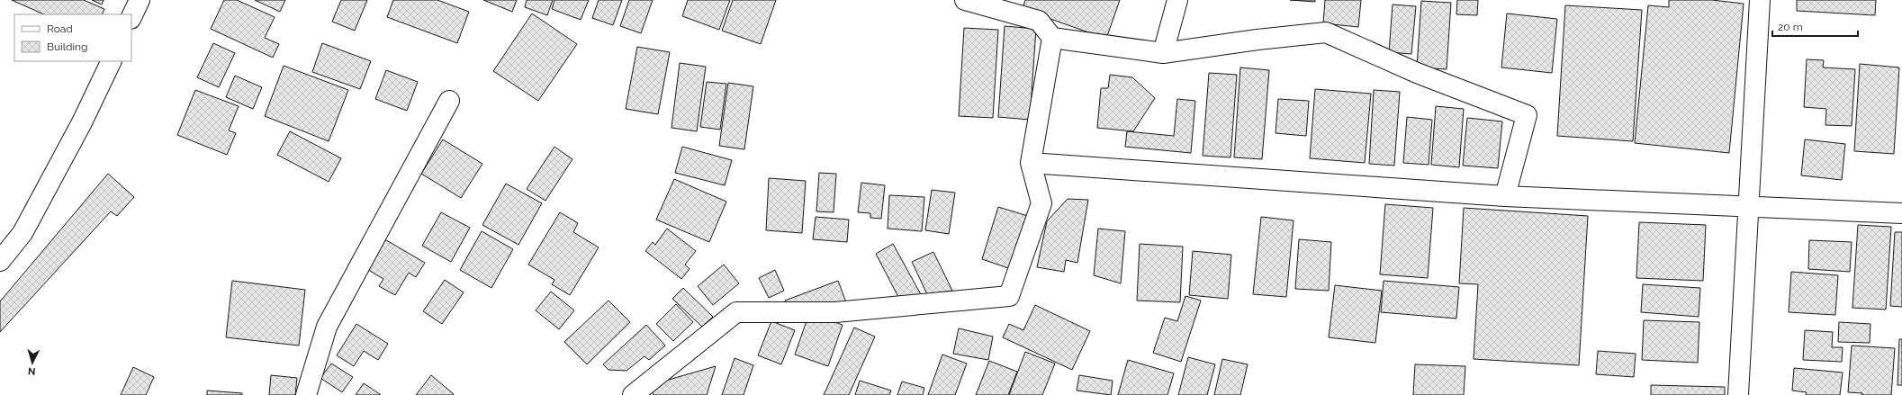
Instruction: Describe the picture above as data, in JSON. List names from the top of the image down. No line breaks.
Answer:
{"legend":["Road","Building"],"scale_bar":"20 m","north":"bottom"}
